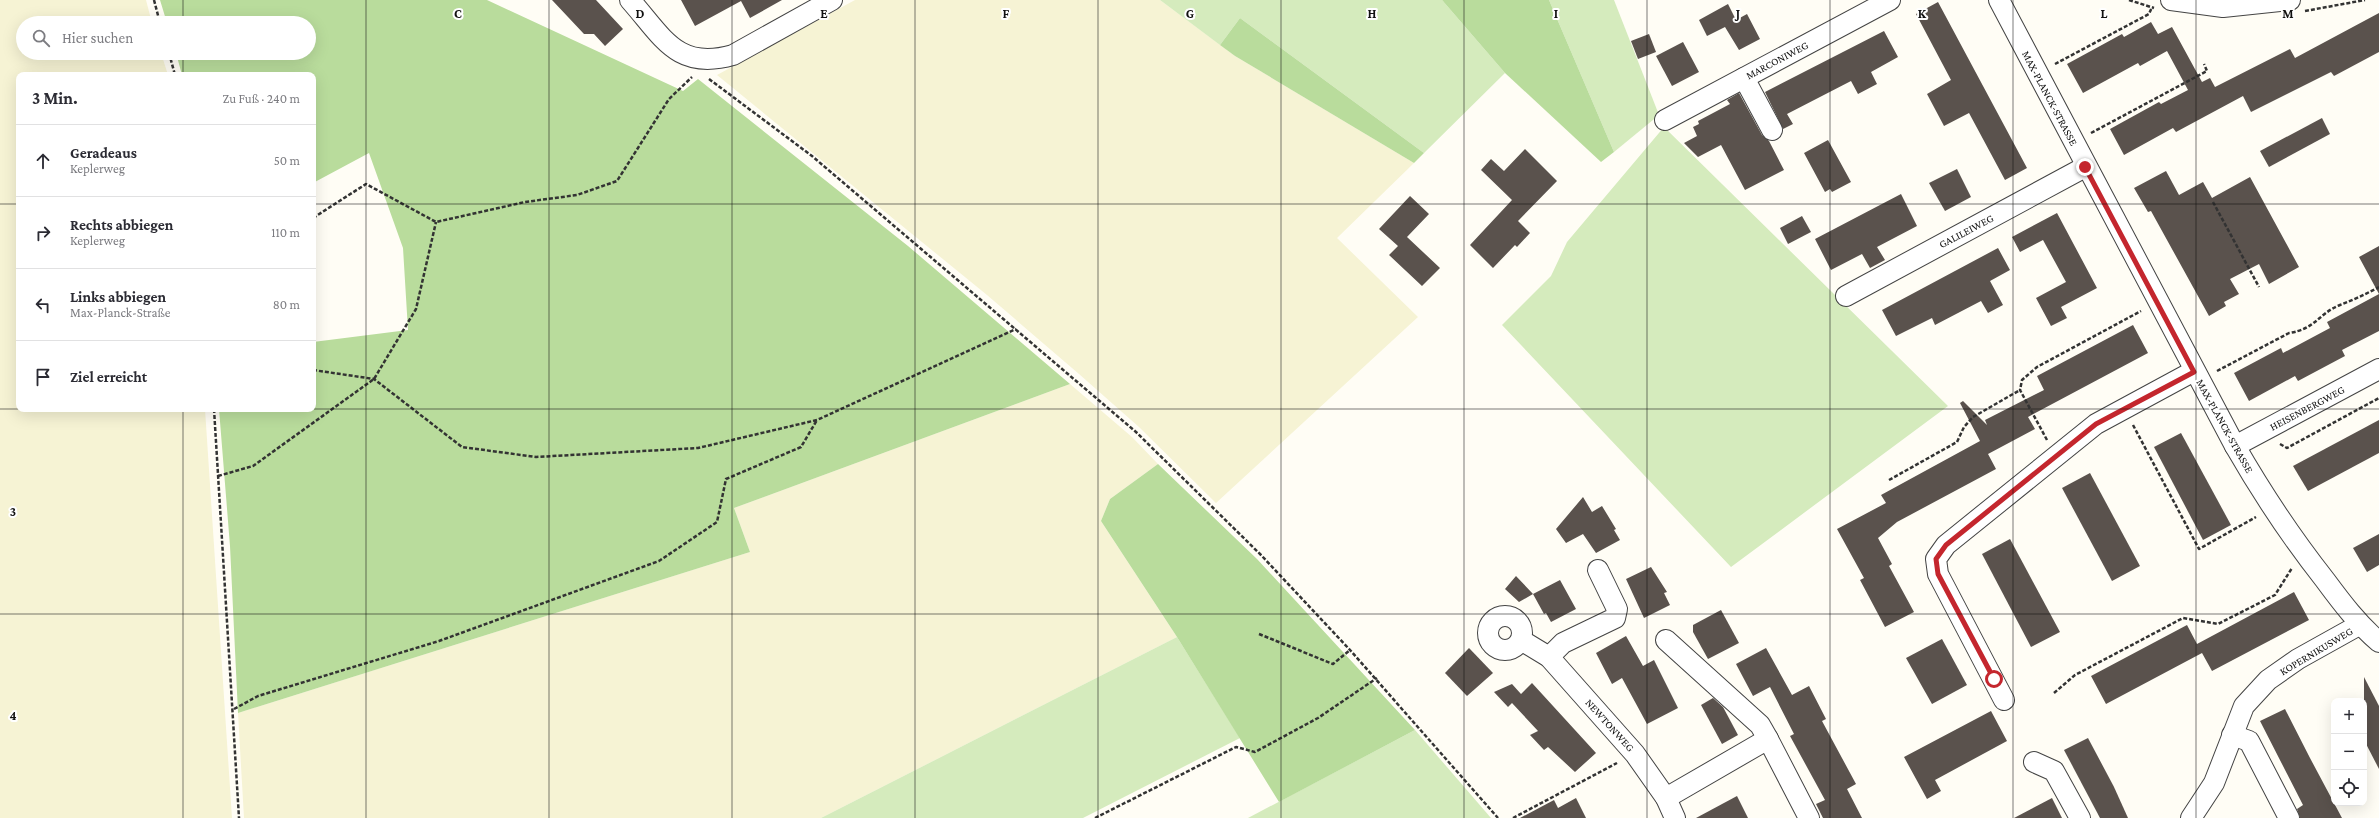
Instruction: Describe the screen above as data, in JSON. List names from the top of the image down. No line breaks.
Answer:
{"streets":{"street":["MARCONIWEG","MAX-PLANCK-STRASSE","GALILEIWEG","HEISENBERGWEG","KOPERNIKUSWEG","NEWTONWEG"]},"crossings":[["MAX-PLANCK-STRASSE","GALILEIWEG"],["MAX-PLANCK-STRASSE","HEISENBERGWEG"],["MAX-PLANCK-STRASSE","KOPERNIKUSWEG"]],"page":{"search":"Hier suchen","heading":["3 Min.","Zu Fuß · 240 m"],"list":[["Geradeaus","Keplerweg","50 m"],["Rechts abbiegen","Keplerweg","110 m"],["Links abbiegen","Max-Planck-Straße","80 m"],"Ziel erreicht"],"map_buttons":["+","−"]},"grid":{"columns":["C","D","E","F","G","H","I","J","K","L","M"],"rows":["3","4"]}}
